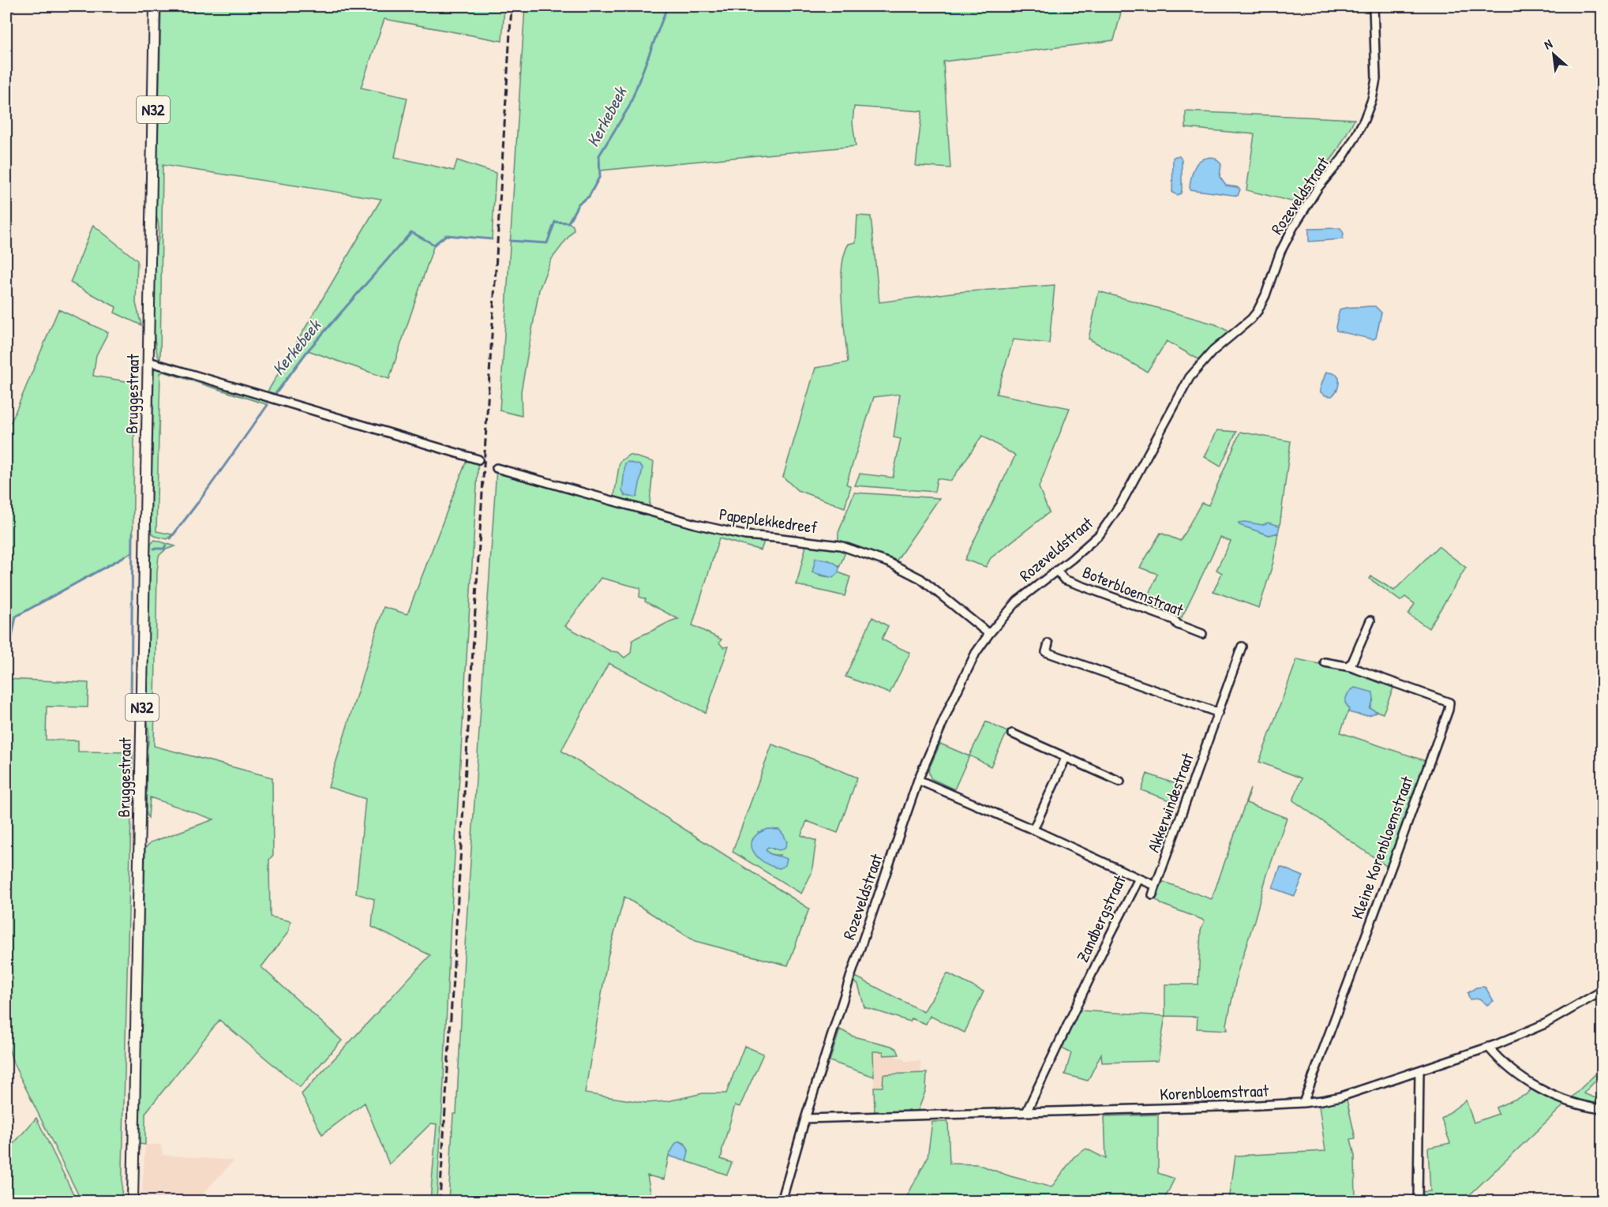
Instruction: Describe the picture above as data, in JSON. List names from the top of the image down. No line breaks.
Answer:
{"streets":{"main road":["N32","Bruggestraat"],"street":["Rozeveldstraat","Papeplekkedreef","Boterbloemstraat","Akkerwindestraat","Kleine Korenbloemstraat","Zandbergstraat","Korenbloemstraat"]},"crossings":[["Rozeveldstraat","Papeplekkedreef"],["Rozeveldstraat","Boterbloemstraat"],["Rozeveldstraat","Zandbergstraat"],["Rozeveldstraat","Korenbloemstraat"],["Kleine Korenbloemstraat","Korenbloemstraat"],["Zandbergstraat","Korenbloemstraat"]],"water":["Kerkebeek"],"north":"top left"}
